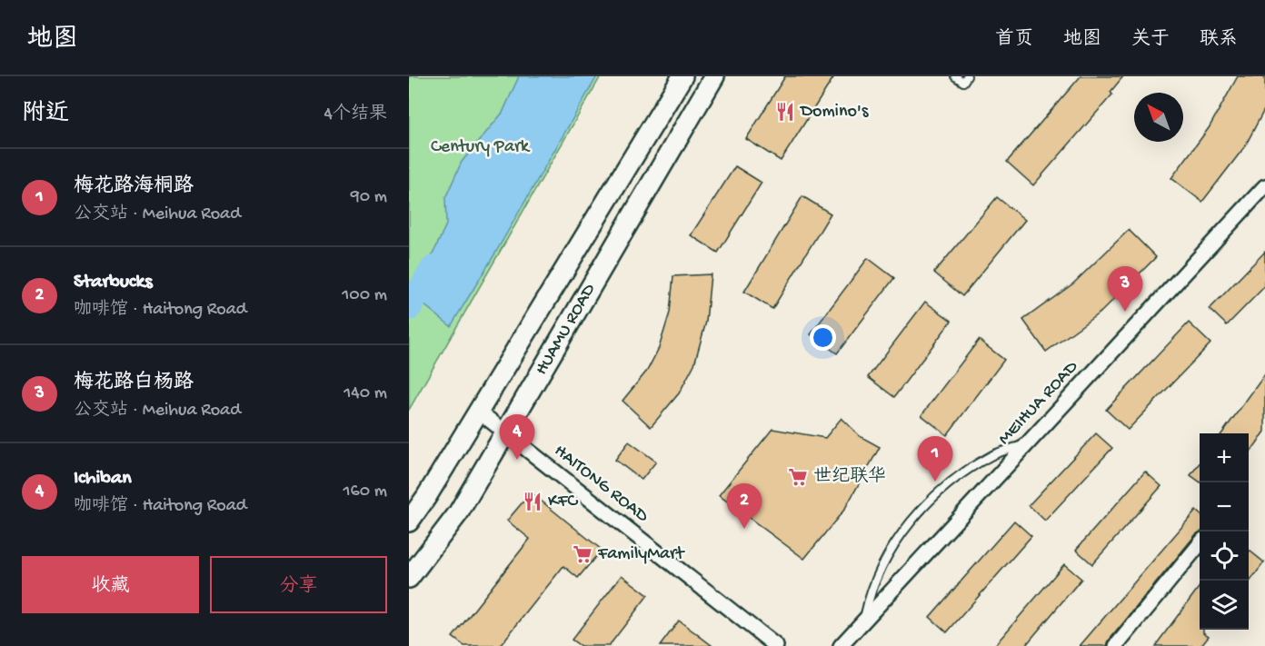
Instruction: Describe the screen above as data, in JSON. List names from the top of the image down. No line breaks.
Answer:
{"streets":{"main road":["HUAMU ROAD"],"street":["MEIHUA ROAD","HAITONG ROAD"]},"crossings":[["HUAMU ROAD","HAITONG ROAD"]],"parks":["Century Park"],"places":{"restaurant":["Domino's","KFC"],"supermarket":["世纪联华","FamilyMart"]},"north":"top left","page":{"header":"地图","nav":["首页","地图","关于","联系"],"heading":["附近","4个结果"],"list":[{"mark":"1","name":"梅花路海桐路","note":"公交站 · Meihua Road","value":"90 m"},{"mark":"2","name":"Starbucks","note":"咖啡馆 · Haitong Road","value":"100 m"},{"mark":"3","name":"梅花路白杨路","note":"公交站 · Meihua Road","value":"140 m"},{"mark":"4","name":"Ichiban","note":"咖啡馆 · Haitong Road","value":"160 m"}],"pins":["3","4","1","2"],"map_buttons":["+","−"],"buttons":["收藏","分享"]}}
